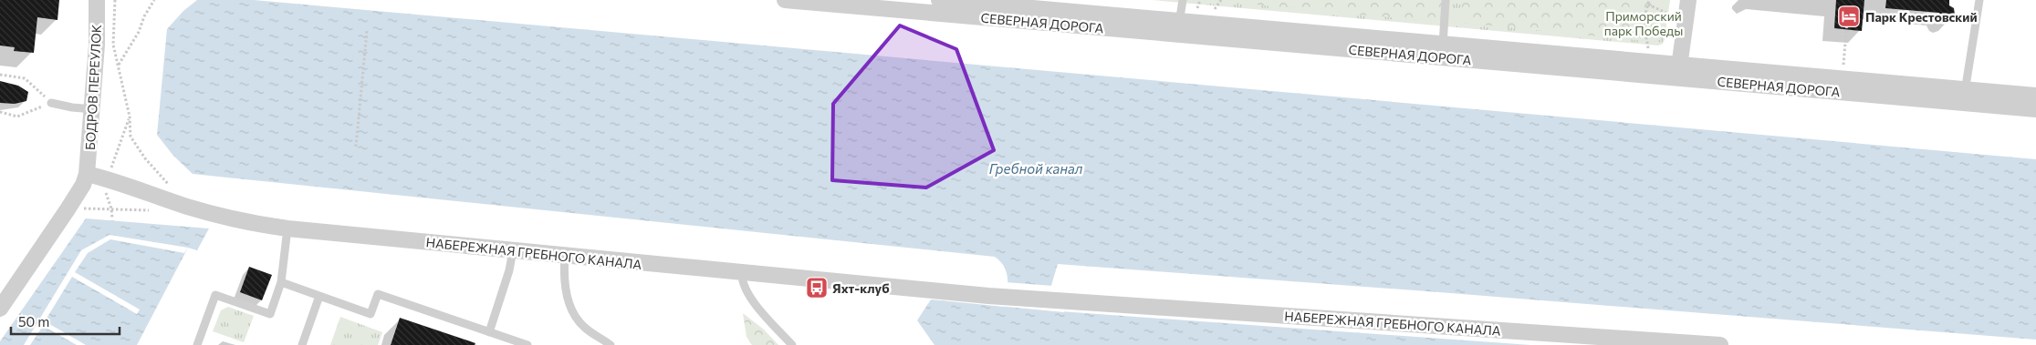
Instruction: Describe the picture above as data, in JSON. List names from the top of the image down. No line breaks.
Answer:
{"streets":{"street":["СЕВЕРНАЯ ДОРОГА","БОДРОВ ПЕРЕУЛОК","НАБЕРЕЖНАЯ ГРЕБНОГО КАНАЛА"]},"crossings":[["БОДРОВ ПЕРЕУЛОК","НАБЕРЕЖНАЯ ГРЕБНОГО КАНАЛА"]],"water":["Гребной канал"],"parks":["Приморский парк Победы"],"places":{"hotel":["Парк Крестовский"],"bus stop":["Яхт-клуб"]},"scale_bar":"50 m"}
